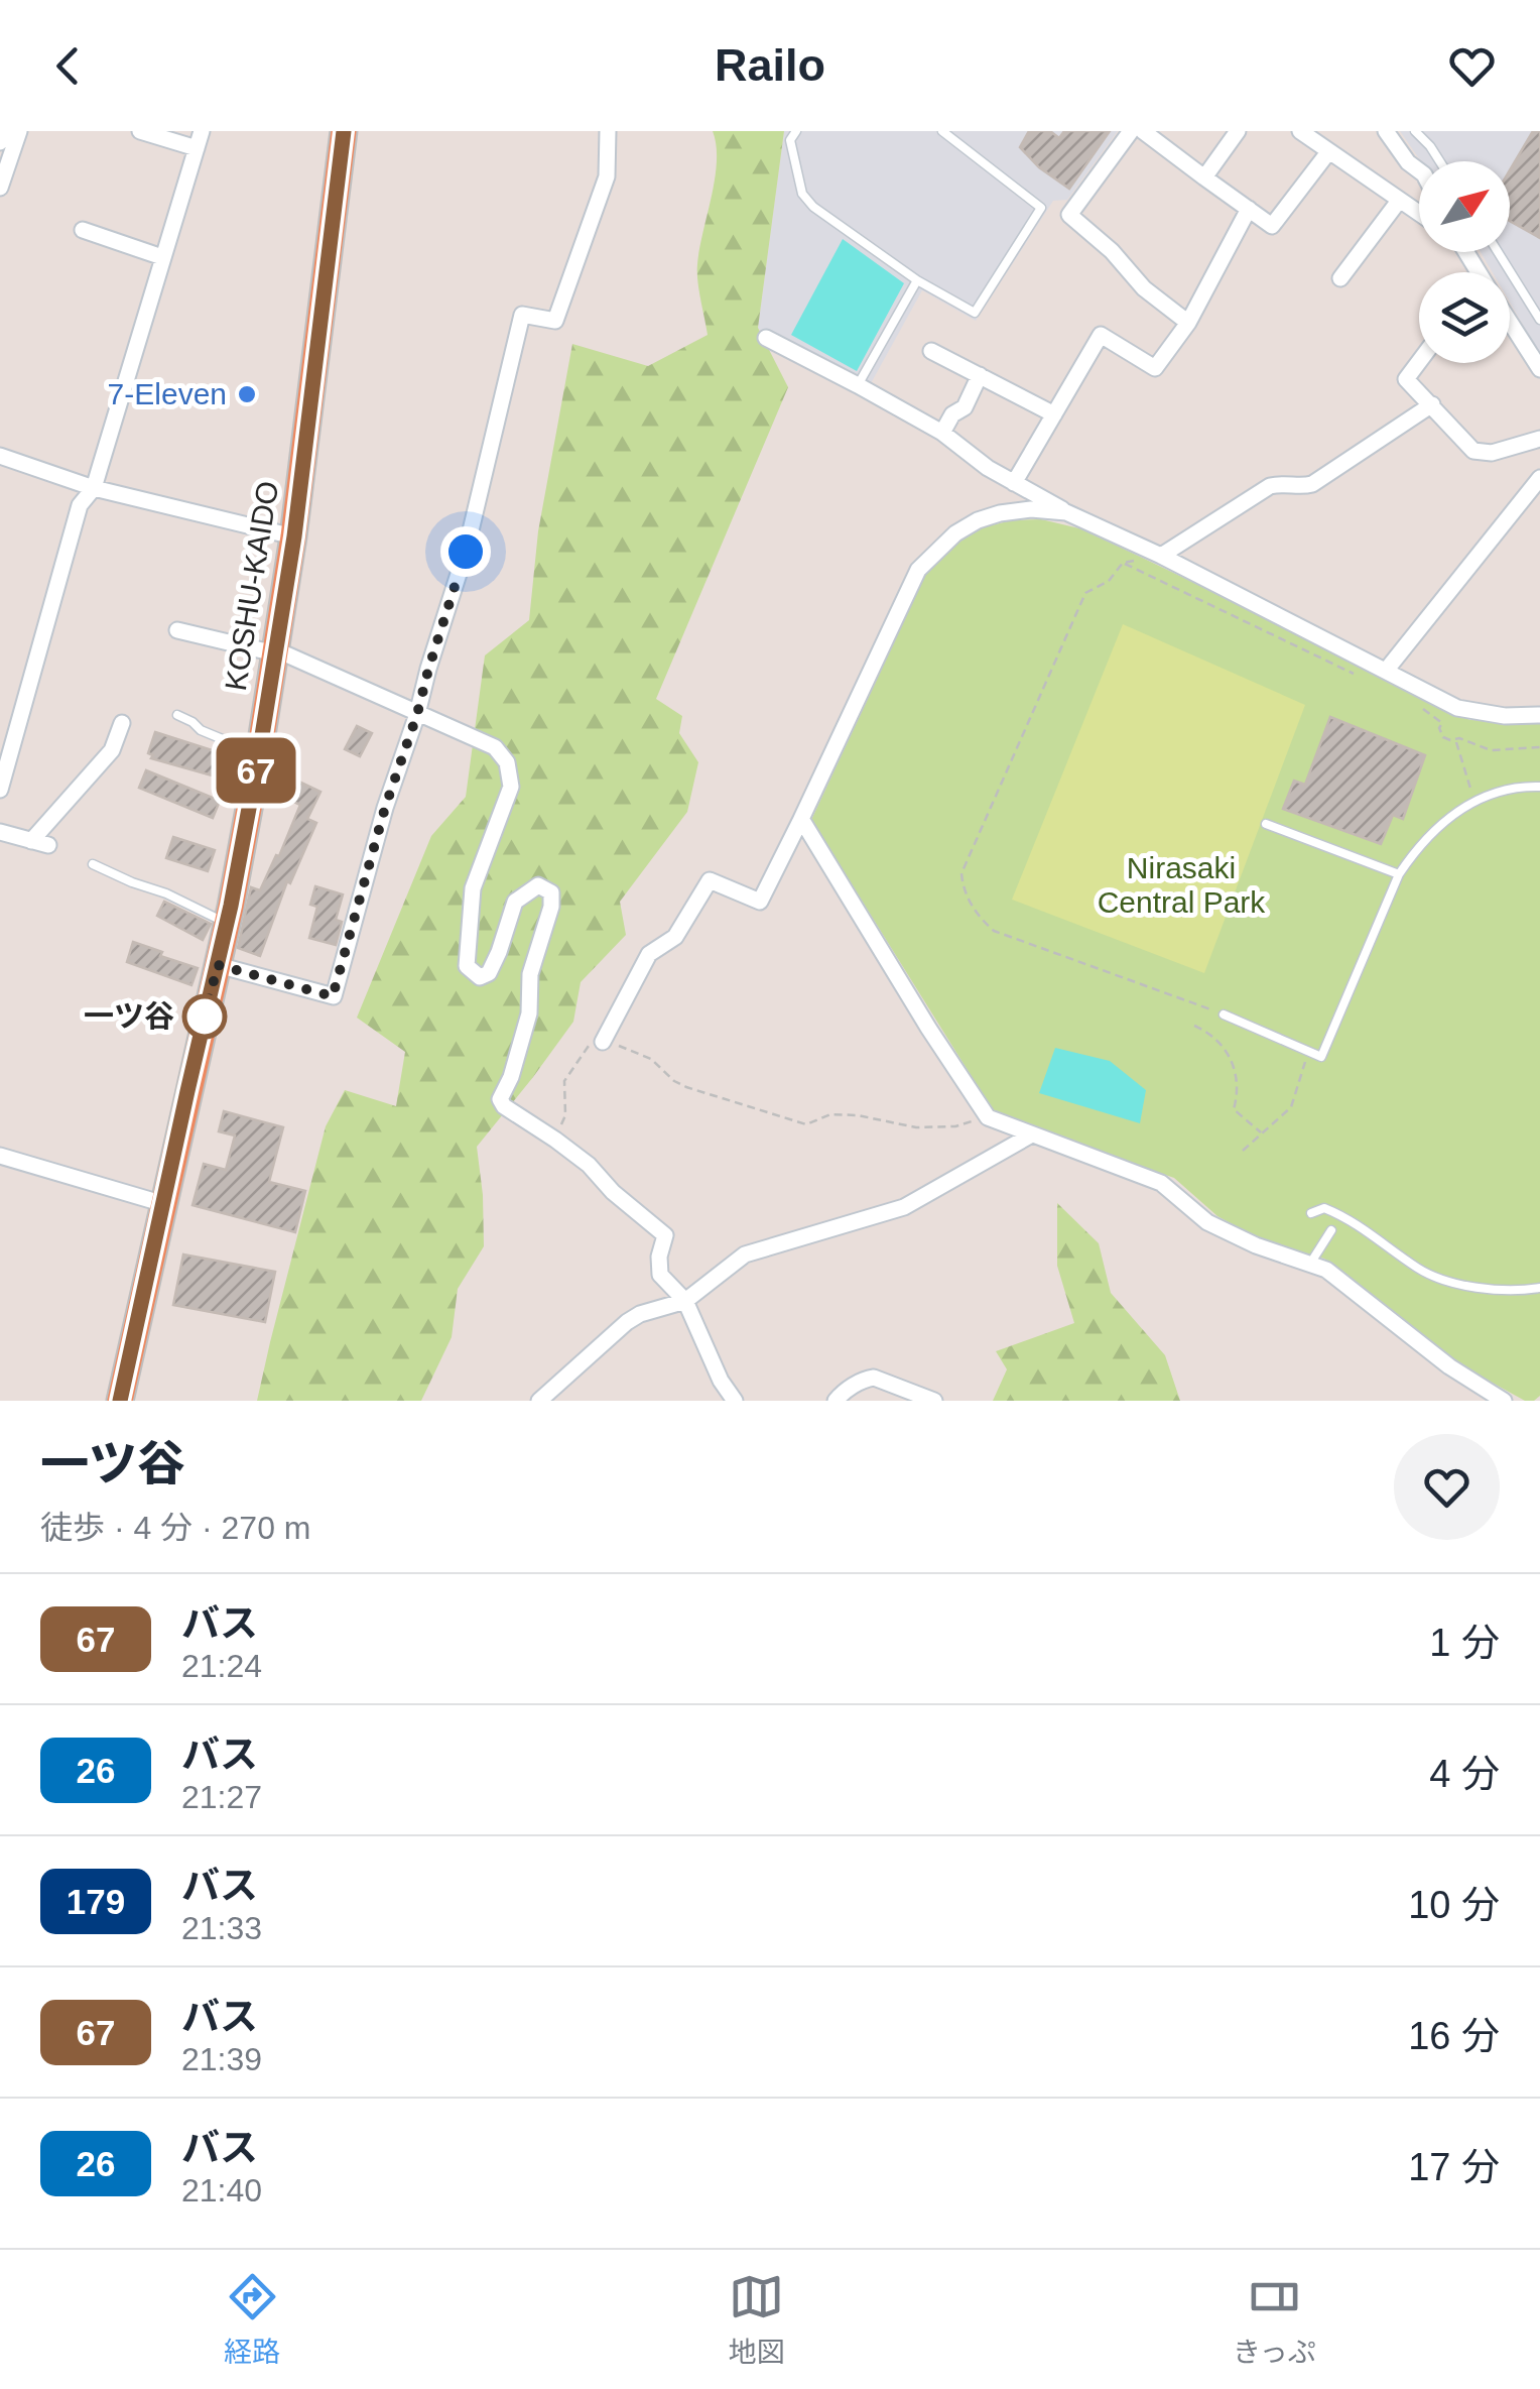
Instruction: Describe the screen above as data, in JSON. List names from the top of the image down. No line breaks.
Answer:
{"streets":{"highway":["KOSHU-KAIDO"]},"parks":["Nirasaki Central Park"],"places":["7-Eleven","一ツ谷"],"lines":["bus line 67"],"north":"top right","page":{"header":"Railo","on_map":"67","heading":["一ツ谷","徒歩 · 4 分 · 270 m"],"list":[{"mark":"67","name":"バス","note":"21:24","value":"1 分"},{"mark":"26","name":"バス","note":"21:27","value":"4 分"},{"mark":"179","name":"バス","note":"21:33","value":"10 分"},{"mark":"67","name":"バス","note":"21:39","value":"16 分"},{"mark":"26","name":"バス","note":"21:40","value":"17 分"}],"tabs":["経路","地図","きっぷ"]}}
